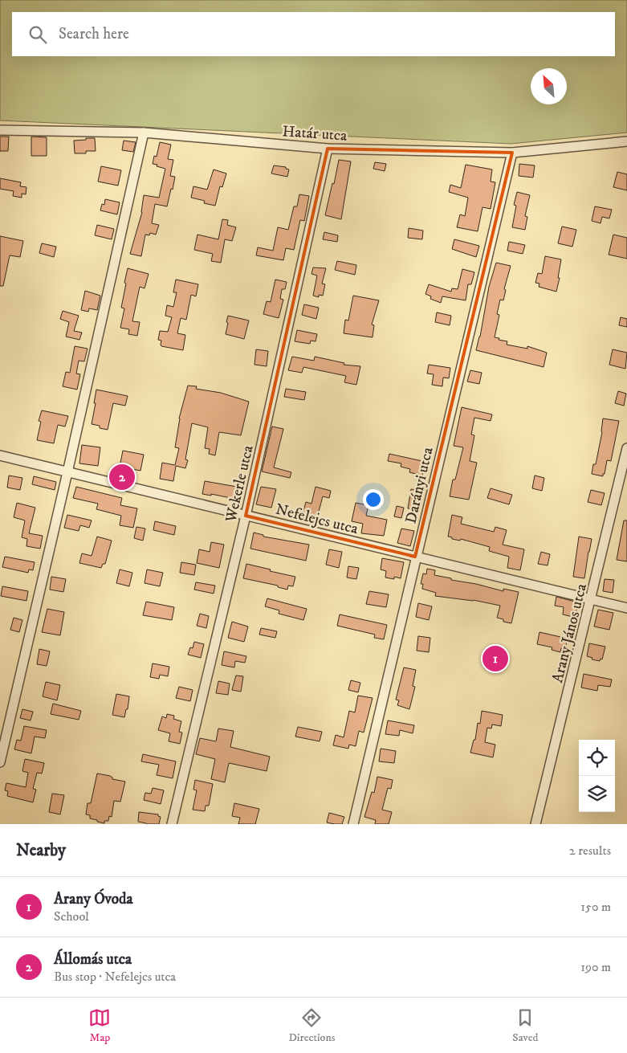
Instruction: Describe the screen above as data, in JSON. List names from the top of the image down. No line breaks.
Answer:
{"streets":{"street":["Határ utca","Wekerle utca","Darányi utca","Nefelejcs utca","Arany János utca"]},"crossings":[["Határ utca","Wekerle utca"],["Határ utca","Darányi utca"],["Wekerle utca","Nefelejcs utca"],["Darányi utca","Nefelejcs utca"],["Nefelejcs utca","Arany János utca"]],"north":"top left","page":{"search":"Search here","pins":["2","1"],"heading":["Nearby","2 results"],"list":[{"mark":"1","name":"Arany Óvoda","note":"School","value":"150 m"},{"mark":"2","name":"Állomás utca","note":"Bus stop · Nefelejcs utca","value":"190 m"}],"nav":["Map","Directions","Saved"]}}
